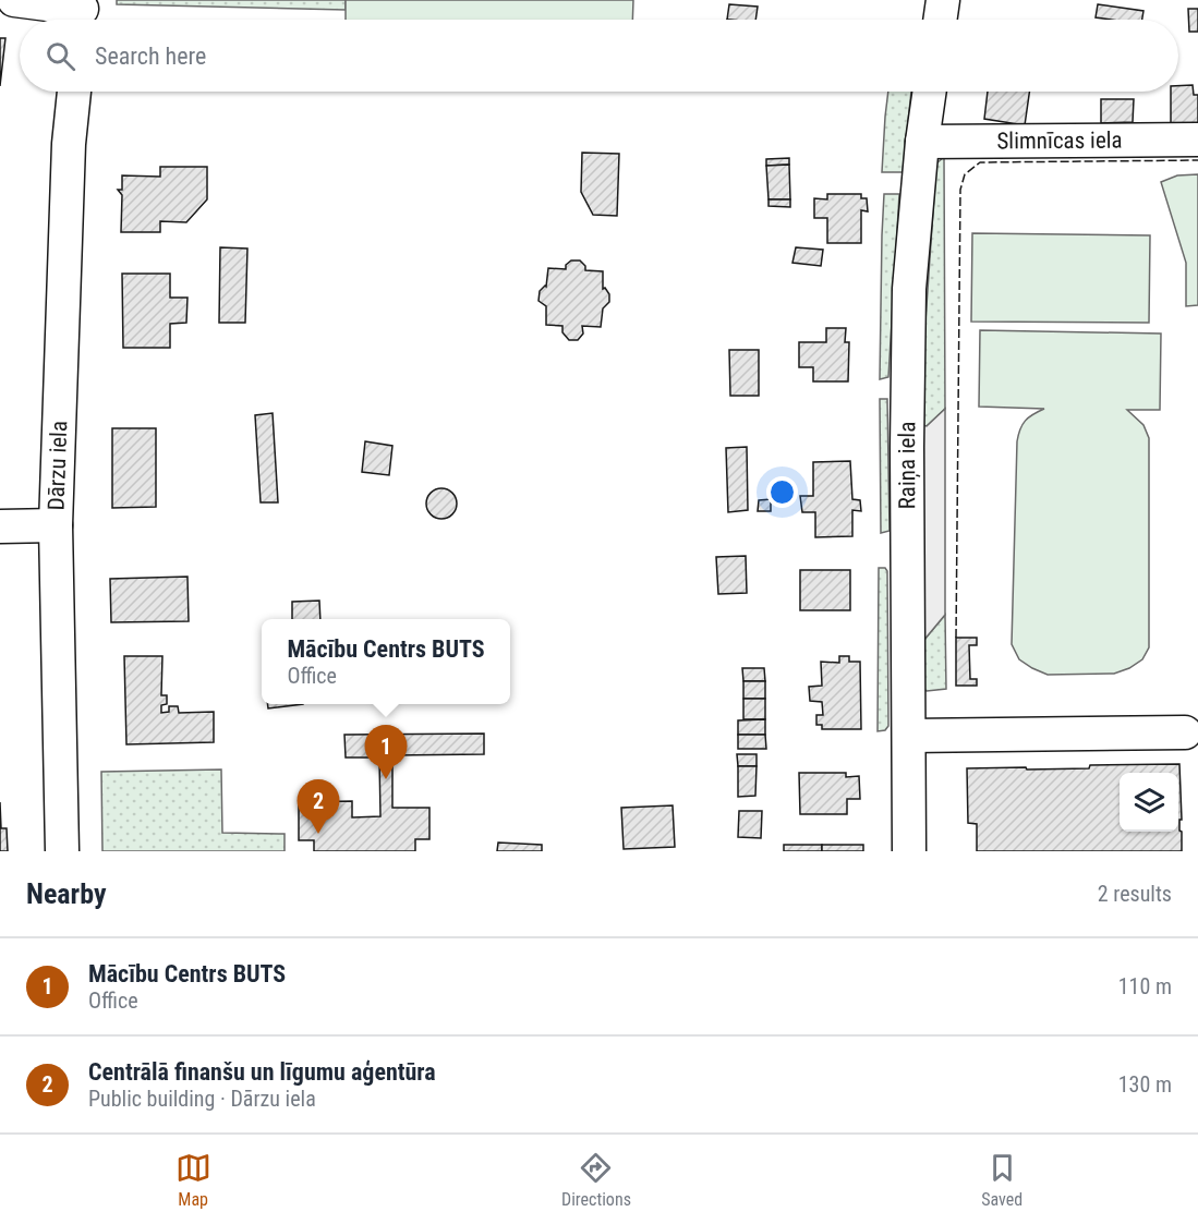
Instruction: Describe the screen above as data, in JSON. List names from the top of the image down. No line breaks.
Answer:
{"streets":{"street":["Slimnīcas iela","Dārzu iela","Raiņa iela"]},"crossings":[["Slimnīcas iela","Raiņa iela"]],"page":{"search":"Search here","popup":["Mācību Centrs BUTS","Office"],"pins":["1","2"],"heading":["Nearby","2 results"],"list":[{"mark":"1","name":"Mācību Centrs BUTS","note":"Office","value":"110 m"},{"mark":"2","name":"Centrālā finanšu un līgumu aģentūra","note":"Public building · Dārzu iela","value":"130 m"}],"nav":["Map","Directions","Saved"]}}
